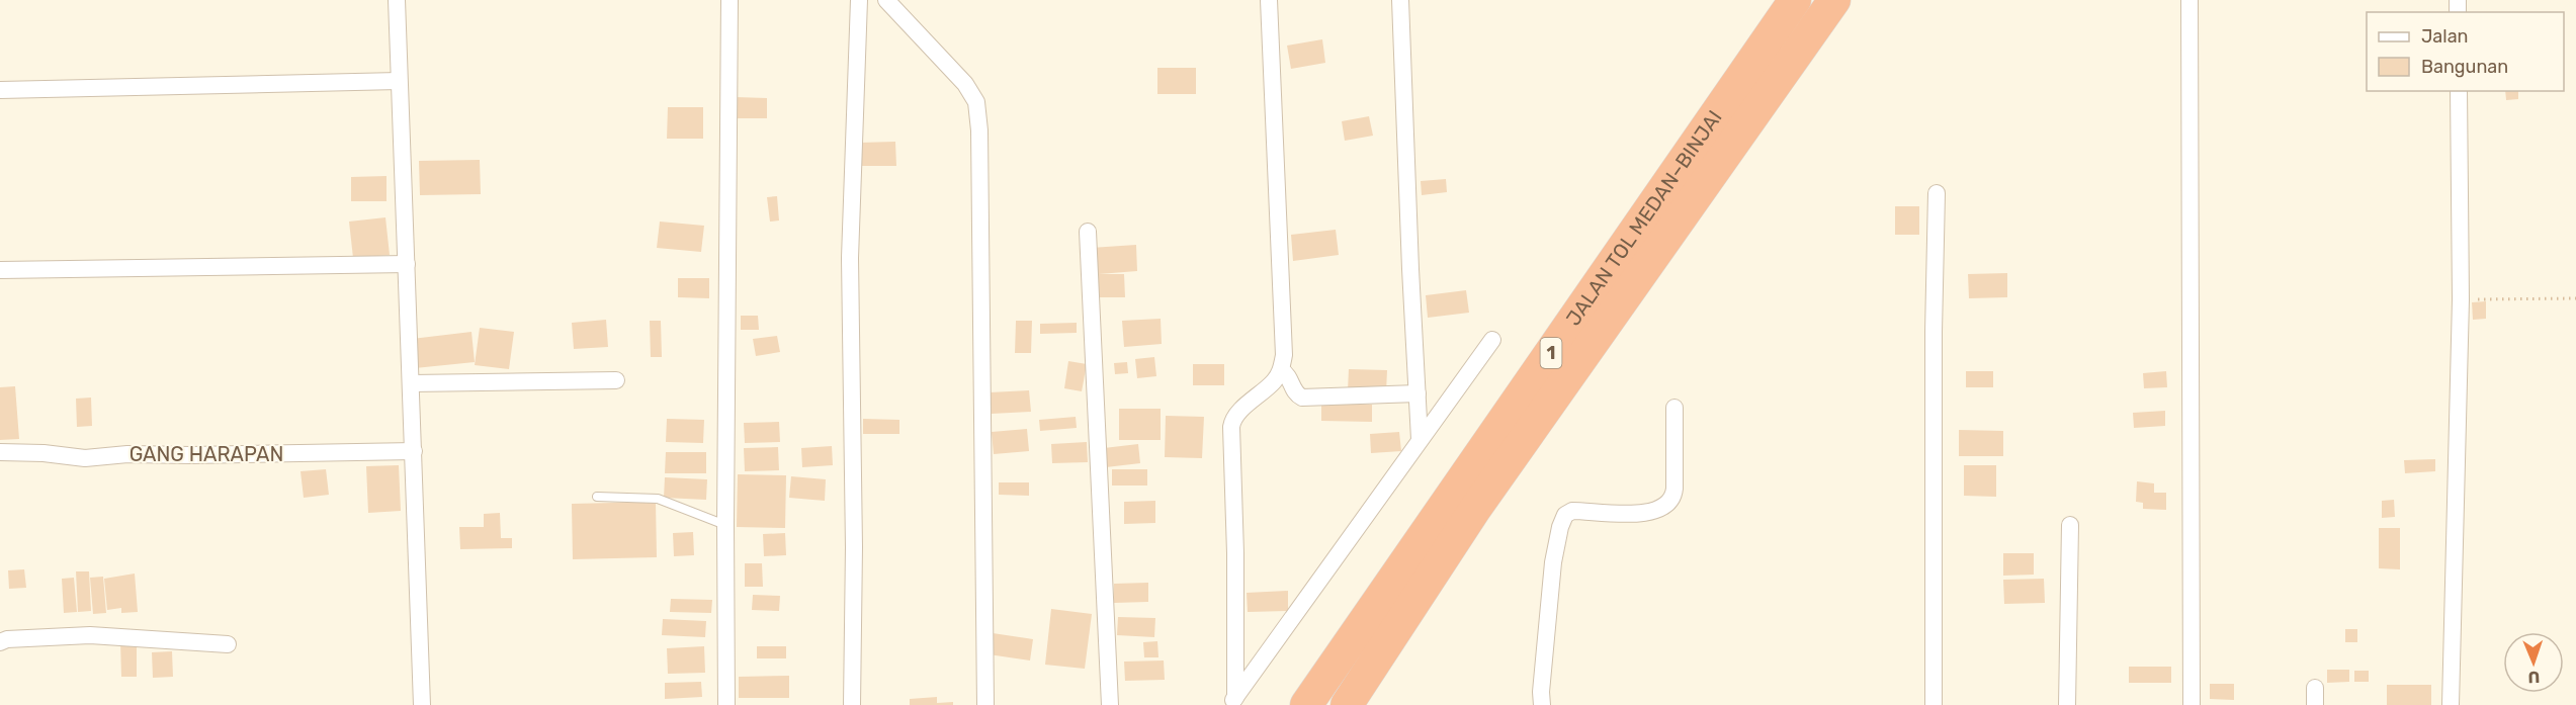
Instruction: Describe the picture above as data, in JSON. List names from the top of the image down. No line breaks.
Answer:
{"streets":{"highway":["JALAN TOL MEDAN–BINJAI","1"],"street":["GANG HARAPAN"]},"legend":["Jalan","Bangunan"],"north":"bottom"}
